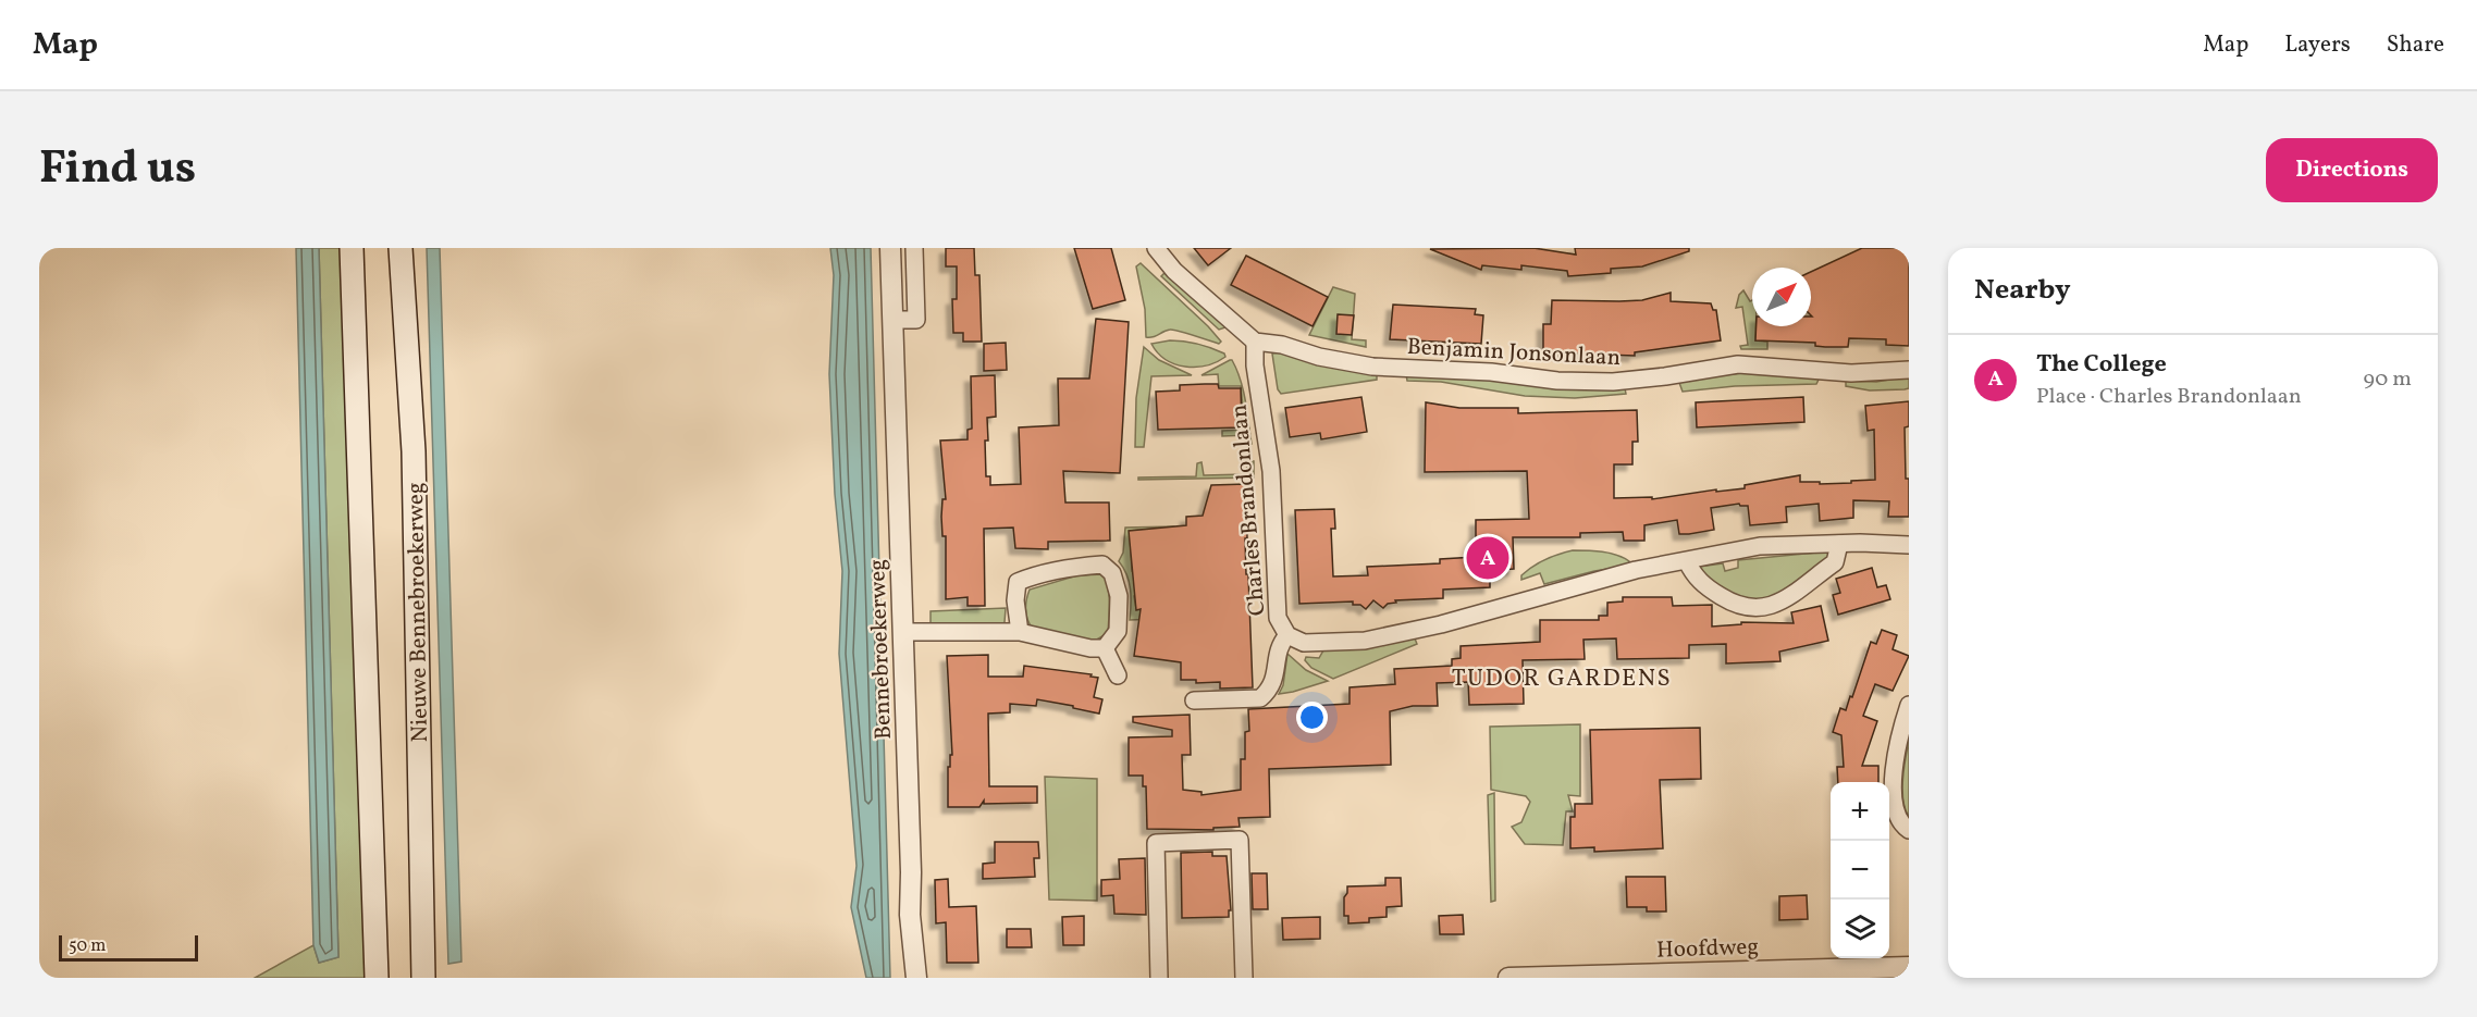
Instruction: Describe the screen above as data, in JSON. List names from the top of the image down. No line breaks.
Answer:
{"streets":{"main road":["Nieuwe Bennebroekerweg"],"street":["Benjamin Jonsonlaan","Charles Brandonlaan","Bennebroekerweg","Hoofdweg"]},"crossings":[["Benjamin Jonsonlaan","Charles Brandonlaan"]],"districts":["TUDOR GARDENS"],"scale_bar":"50 m","north":"top right","page":{"header":"Map","nav":["Map","Layers","Share"],"title":"Find us","buttons":"Directions","heading":"Nearby","list":[{"mark":"A","name":"The College","note":"Place · Charles Brandonlaan","value":"90 m"}],"pins":"A","map_buttons":["+","−"],"scale":"50 m"}}
